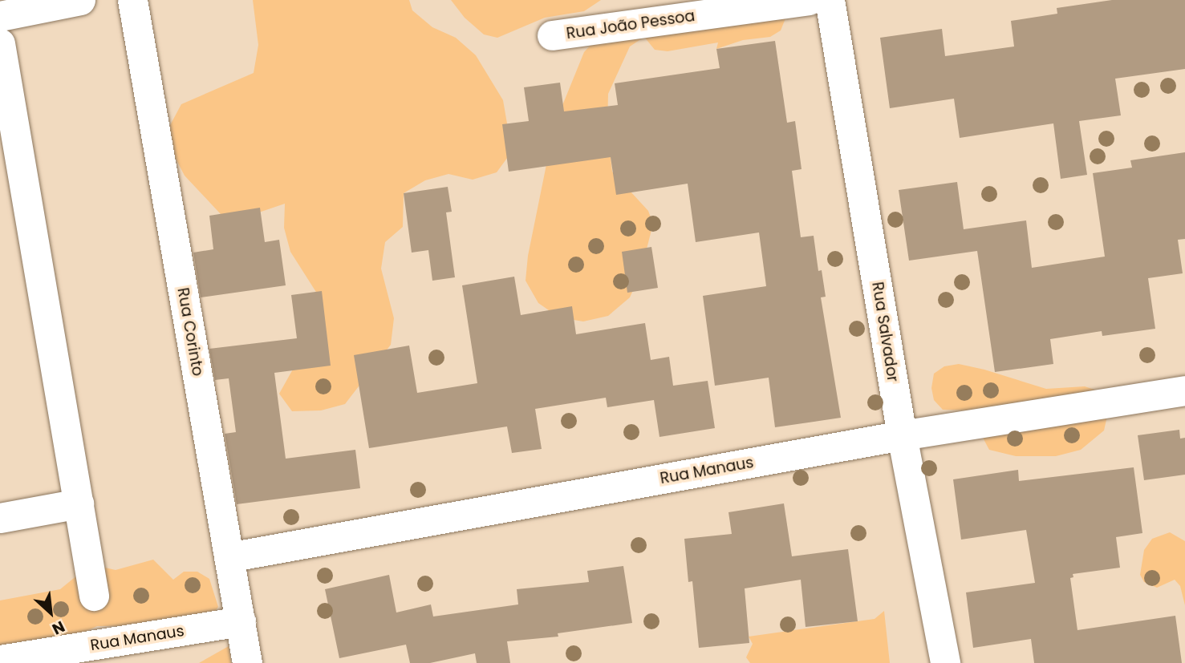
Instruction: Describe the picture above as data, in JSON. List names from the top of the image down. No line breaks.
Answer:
{"streets":{"street":["Rua João Pessoa","Rua Corinto","Rua Salvador","Rua Manaus"]},"crossings":[["Rua Corinto","Rua Manaus"],["Rua Salvador","Rua Manaus"]],"north":"bottom right"}
